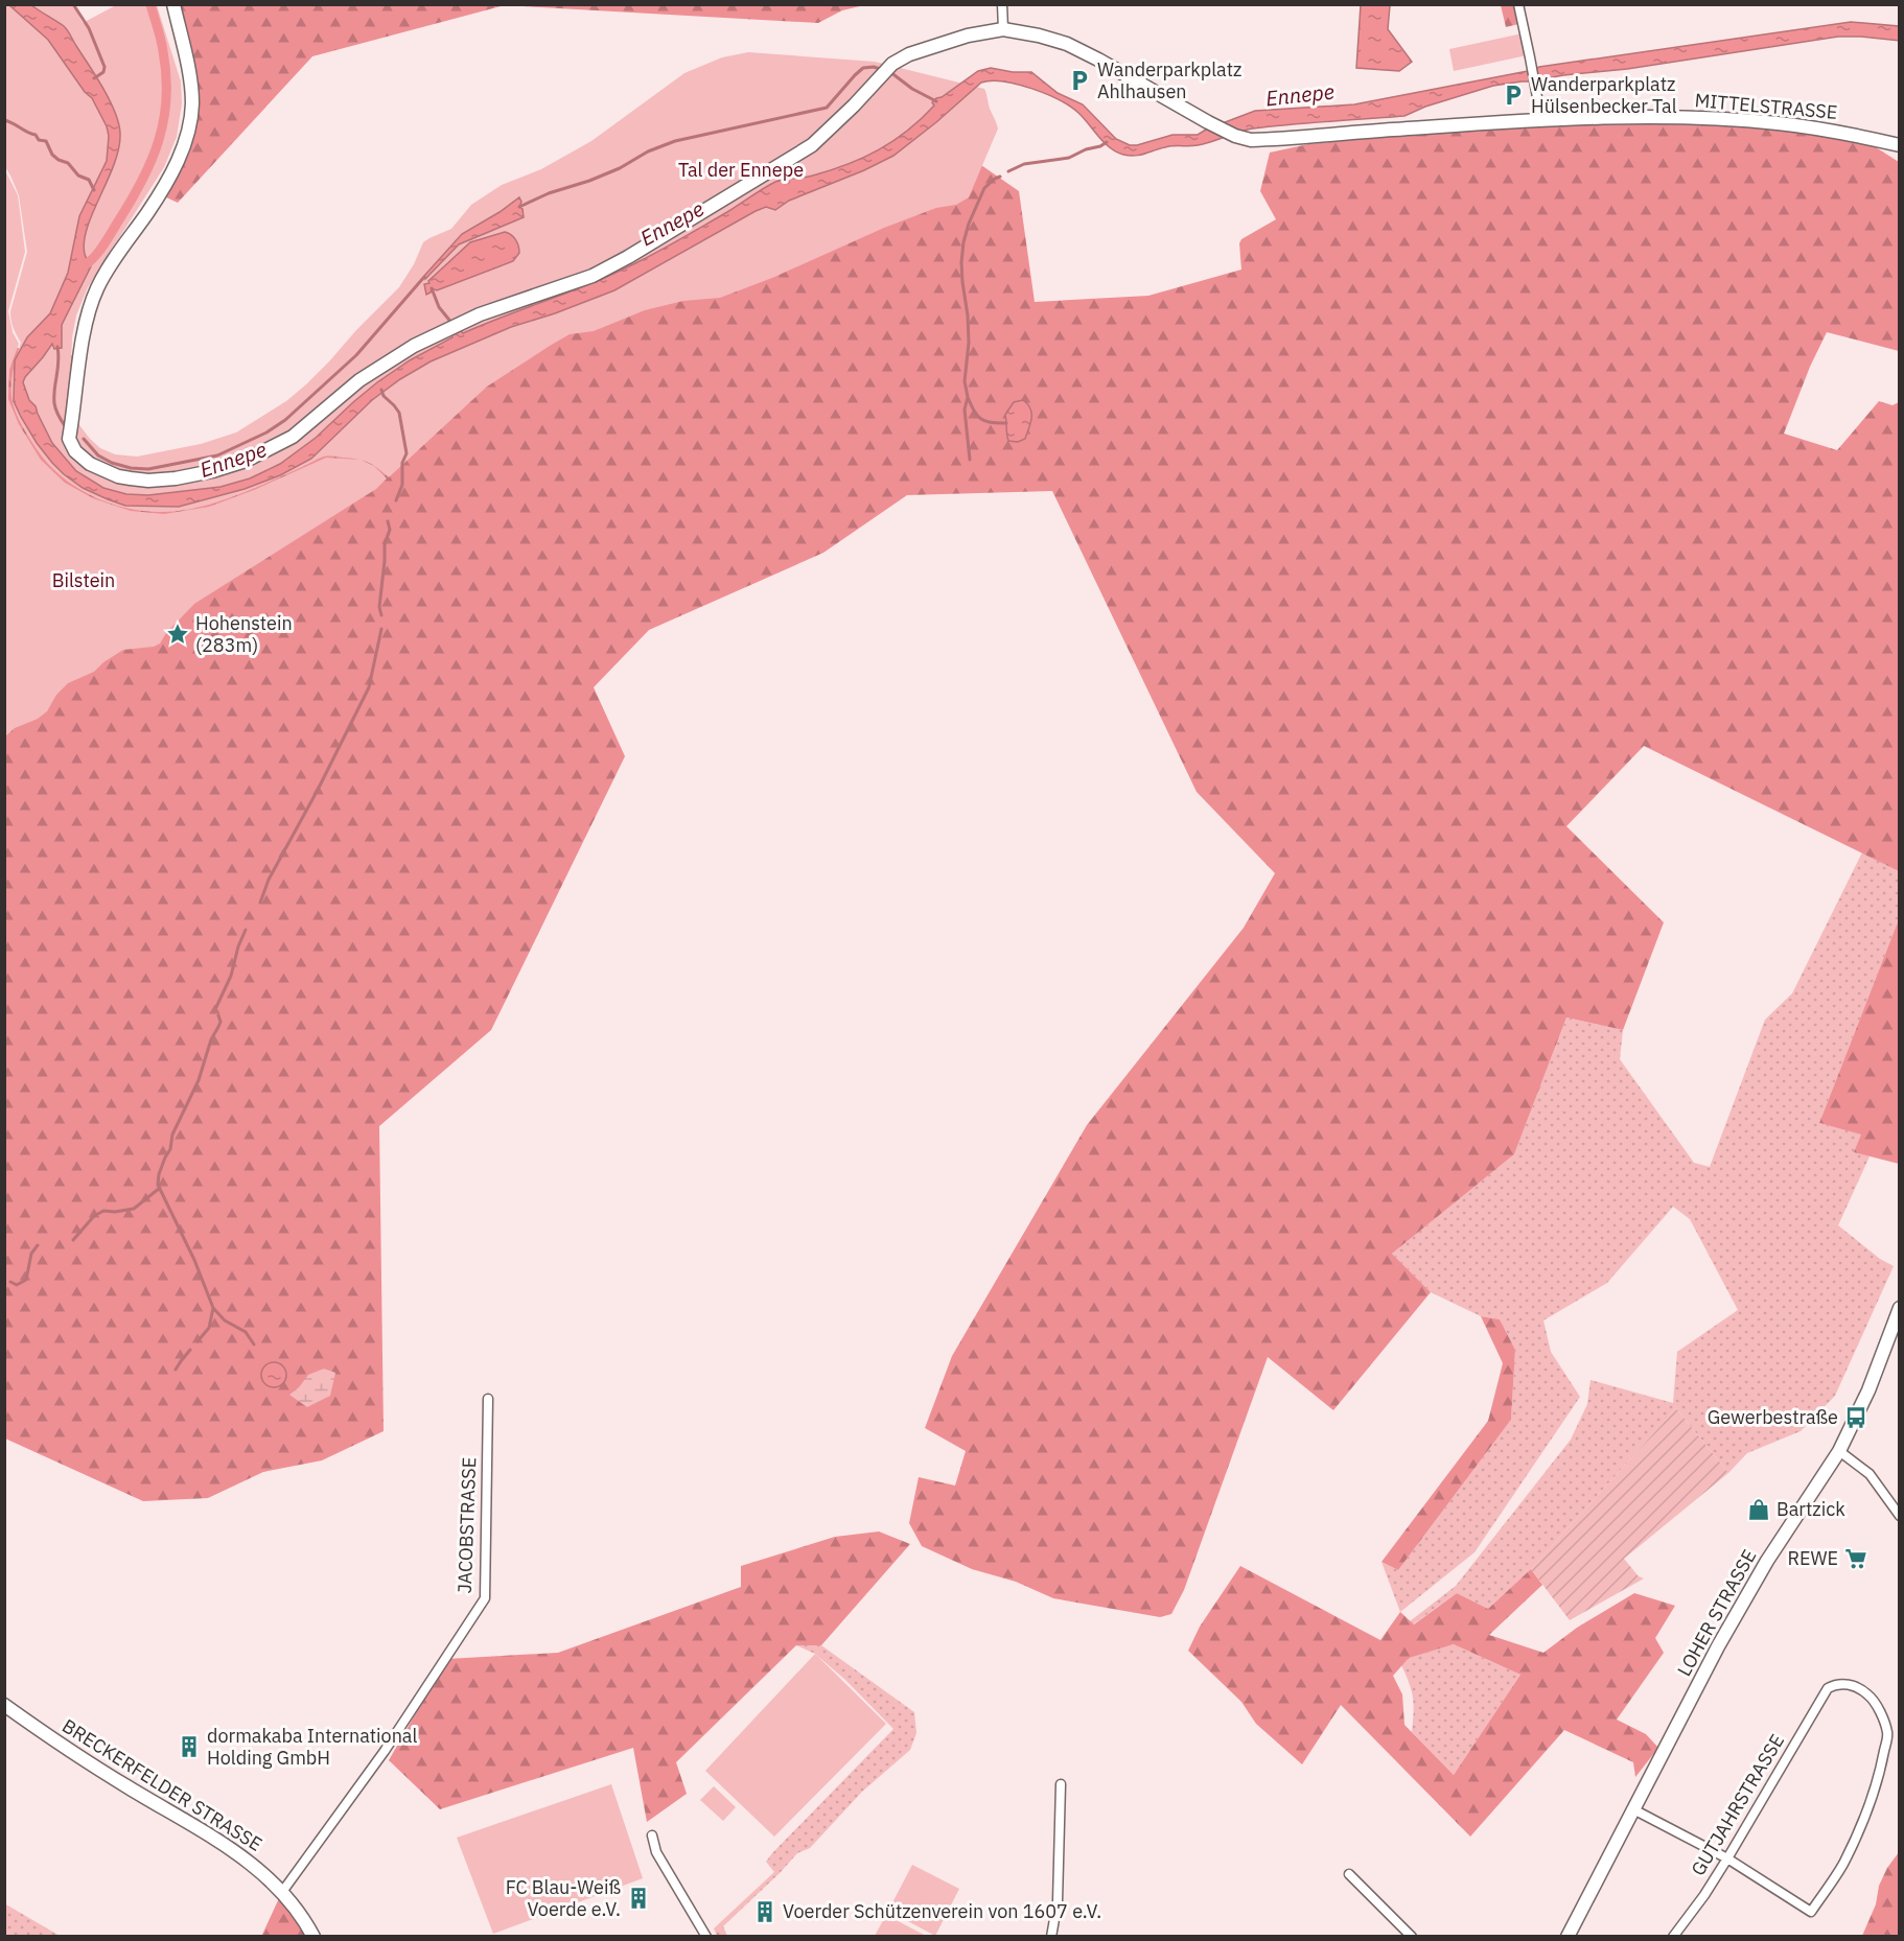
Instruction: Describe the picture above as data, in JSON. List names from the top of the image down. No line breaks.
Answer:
{"streets":{"street":["MITTELSTRASSE","JACOBSTRASSE","LOHER STRASSE","BRECKERFELDER STRASSE","GUTJAHRSTRASSE"]},"crossings":[["JACOBSTRASSE","BRECKERFELDER STRASSE"]],"water":["Ennepe"],"parks":["Tal der Ennepe","Bilstein"],"places":{"parking":["Wanderparkplatz Ahlhausen","Wanderparkplatz Hülsenbecker Tal"],"place":["Hohenstein (283m)"],"bus stop":["Gewerbestraße"],"shop":["Bartzick"],"supermarket":["REWE"],"building":["dormakaba International Holding GmbH","FC Blau-Weiß Voerde e.V.","Voerder Schützenverein von 1607 e.V."]}}
